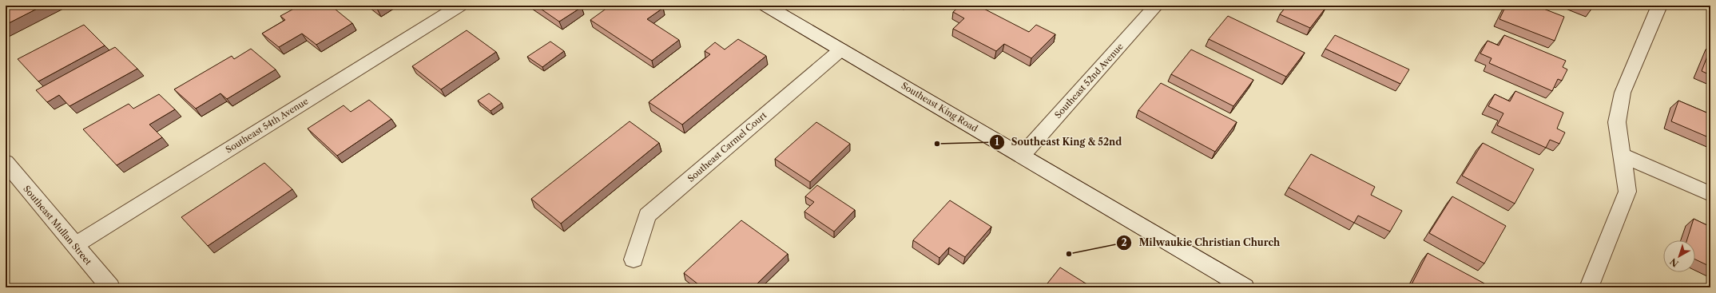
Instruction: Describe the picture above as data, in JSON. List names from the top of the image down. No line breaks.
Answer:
{"streets":{"street":["Southeast 52nd Avenue","Southeast King Road","Southeast 54th Avenue","Southeast Carmel Court","Southeast Mullan Street"]},"crossings":[["Southeast 52nd Avenue","Southeast King Road"],["Southeast King Road","Southeast Carmel Court"],["Southeast 54th Avenue","Southeast Mullan Street"]],"places":["Southeast King & 52nd","Milwaukie Christian Church"],"north":"bottom left"}
